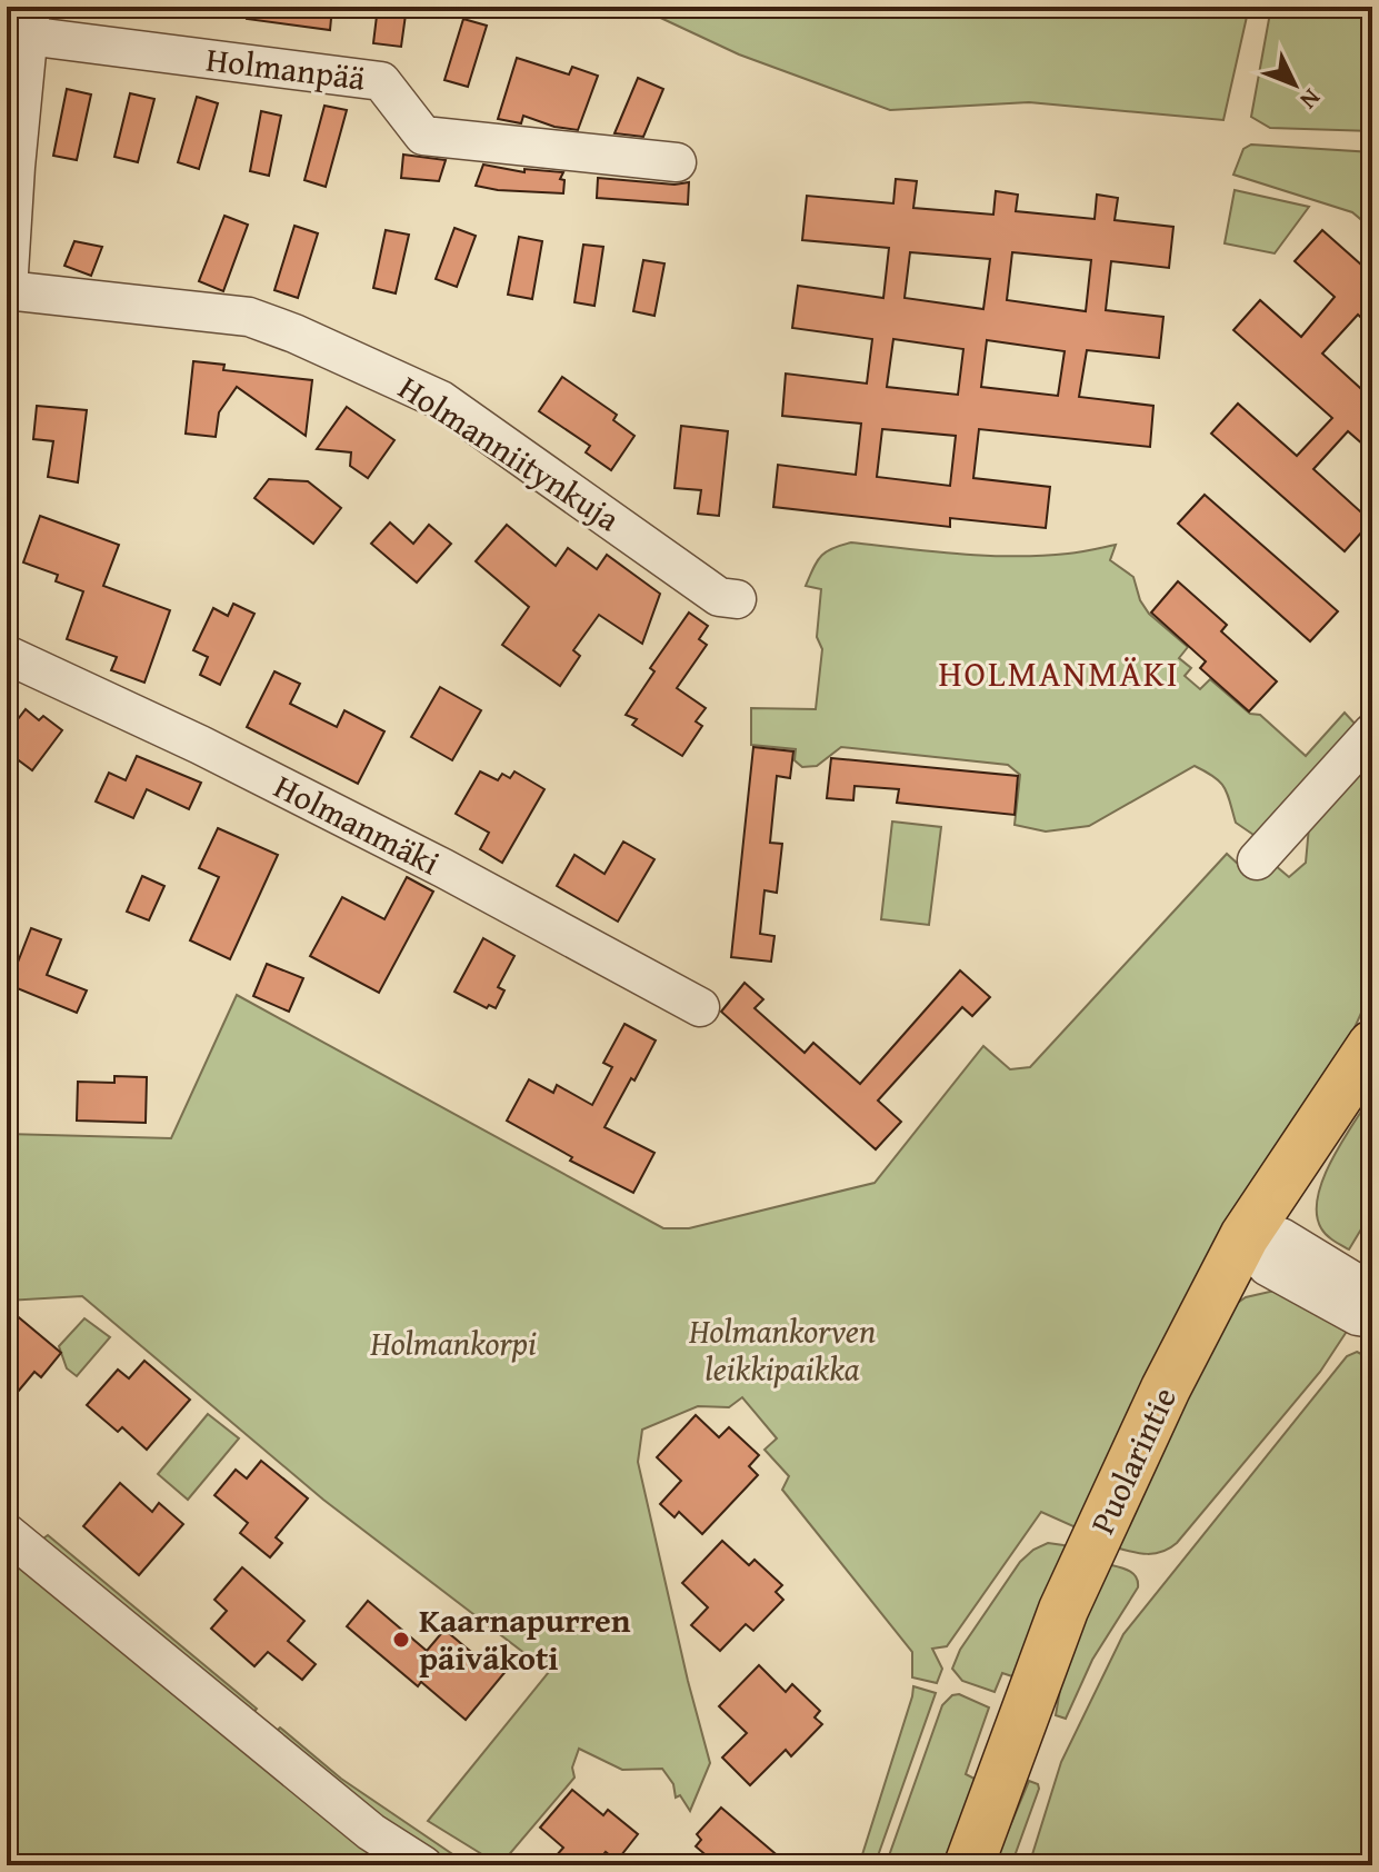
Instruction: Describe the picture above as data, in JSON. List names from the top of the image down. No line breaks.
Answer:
{"streets":{"main road":["Puolarintie"],"street":["Holmanpää","Holmanniitynkuja","Holmanmäki"]},"districts":["HOLMANMÄKI"],"parks":["Holmankorven leikkipaikka","Holmankorpi"],"places":["Kaarnapurren päiväkoti"],"north":"bottom right"}
